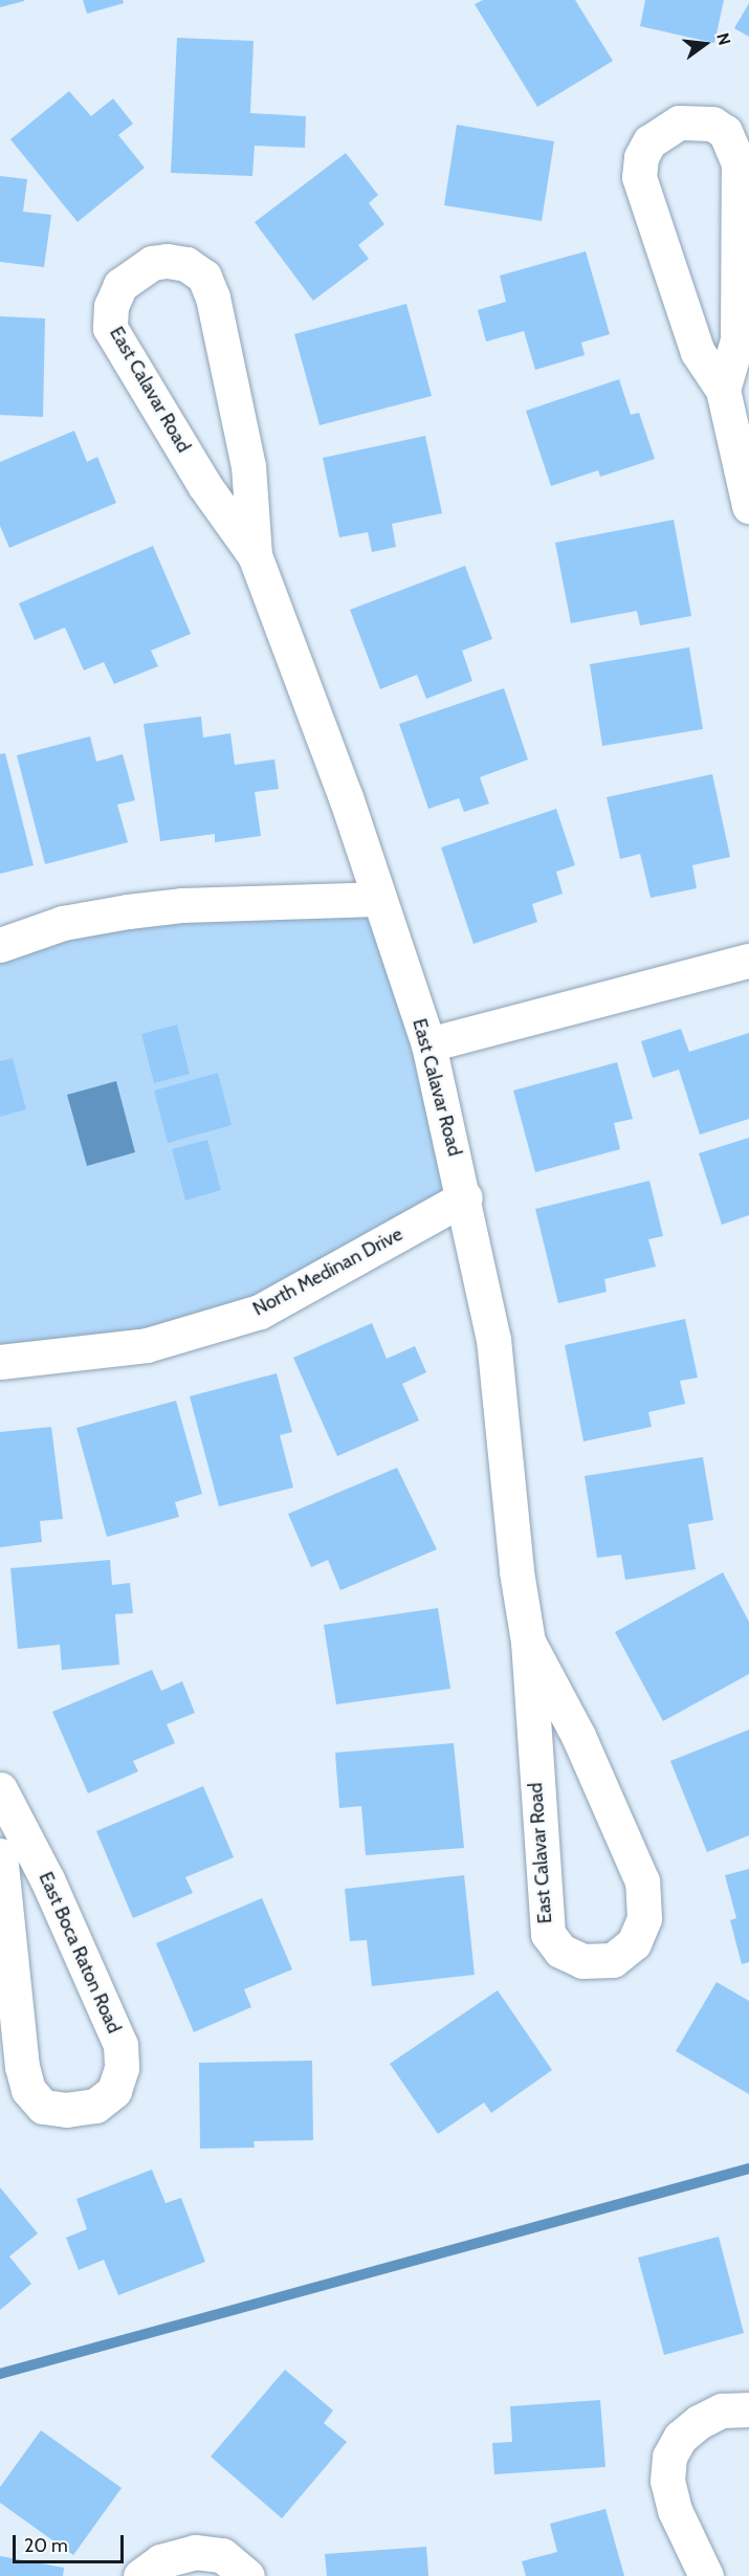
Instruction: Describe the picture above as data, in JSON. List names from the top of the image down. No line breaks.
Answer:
{"streets":{"street":["East Calavar Road","North Medinan Drive","East Boca Raton Road"]},"crossings":[["East Calavar Road","North Medinan Drive"]],"scale_bar":"20 m","north":"right"}
